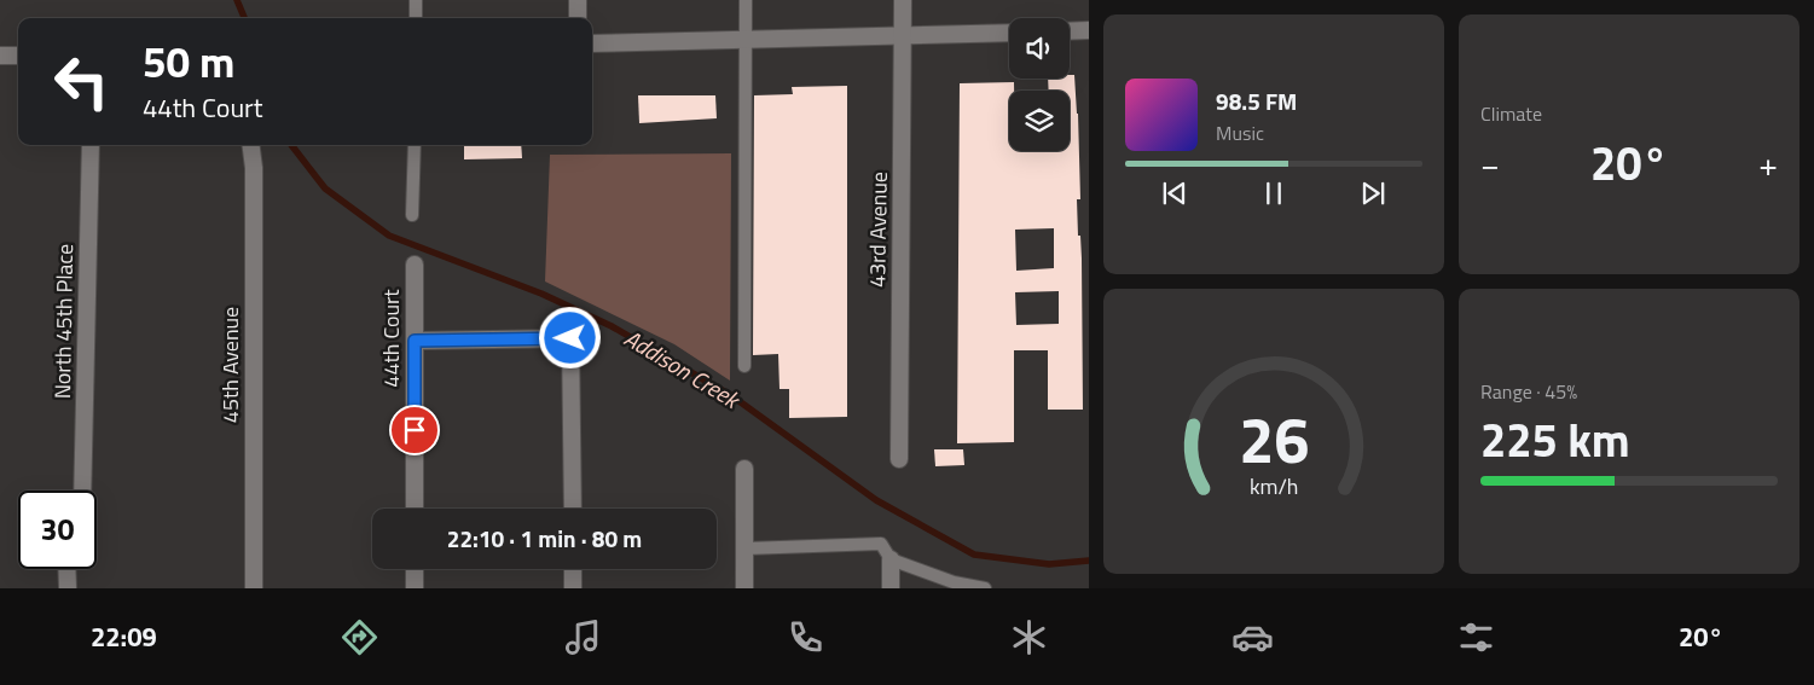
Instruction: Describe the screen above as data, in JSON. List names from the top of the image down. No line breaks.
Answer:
{"streets":{"street":["43rd Avenue","North 45th Place","44th Court","45th Avenue"]},"water":["Addison Creek"],"page":{"tile":["Climate",["Range · 45%","225 km"]],"turn":["50 m","44th Court"],"song":["98.5 FM","Music"],"heat":["−","20°","+"],"limit":"30","trip":"22:10 · 1 min · 80 m","tabs":["22:09","20°"],"gauge":["26","km/h"]}}
